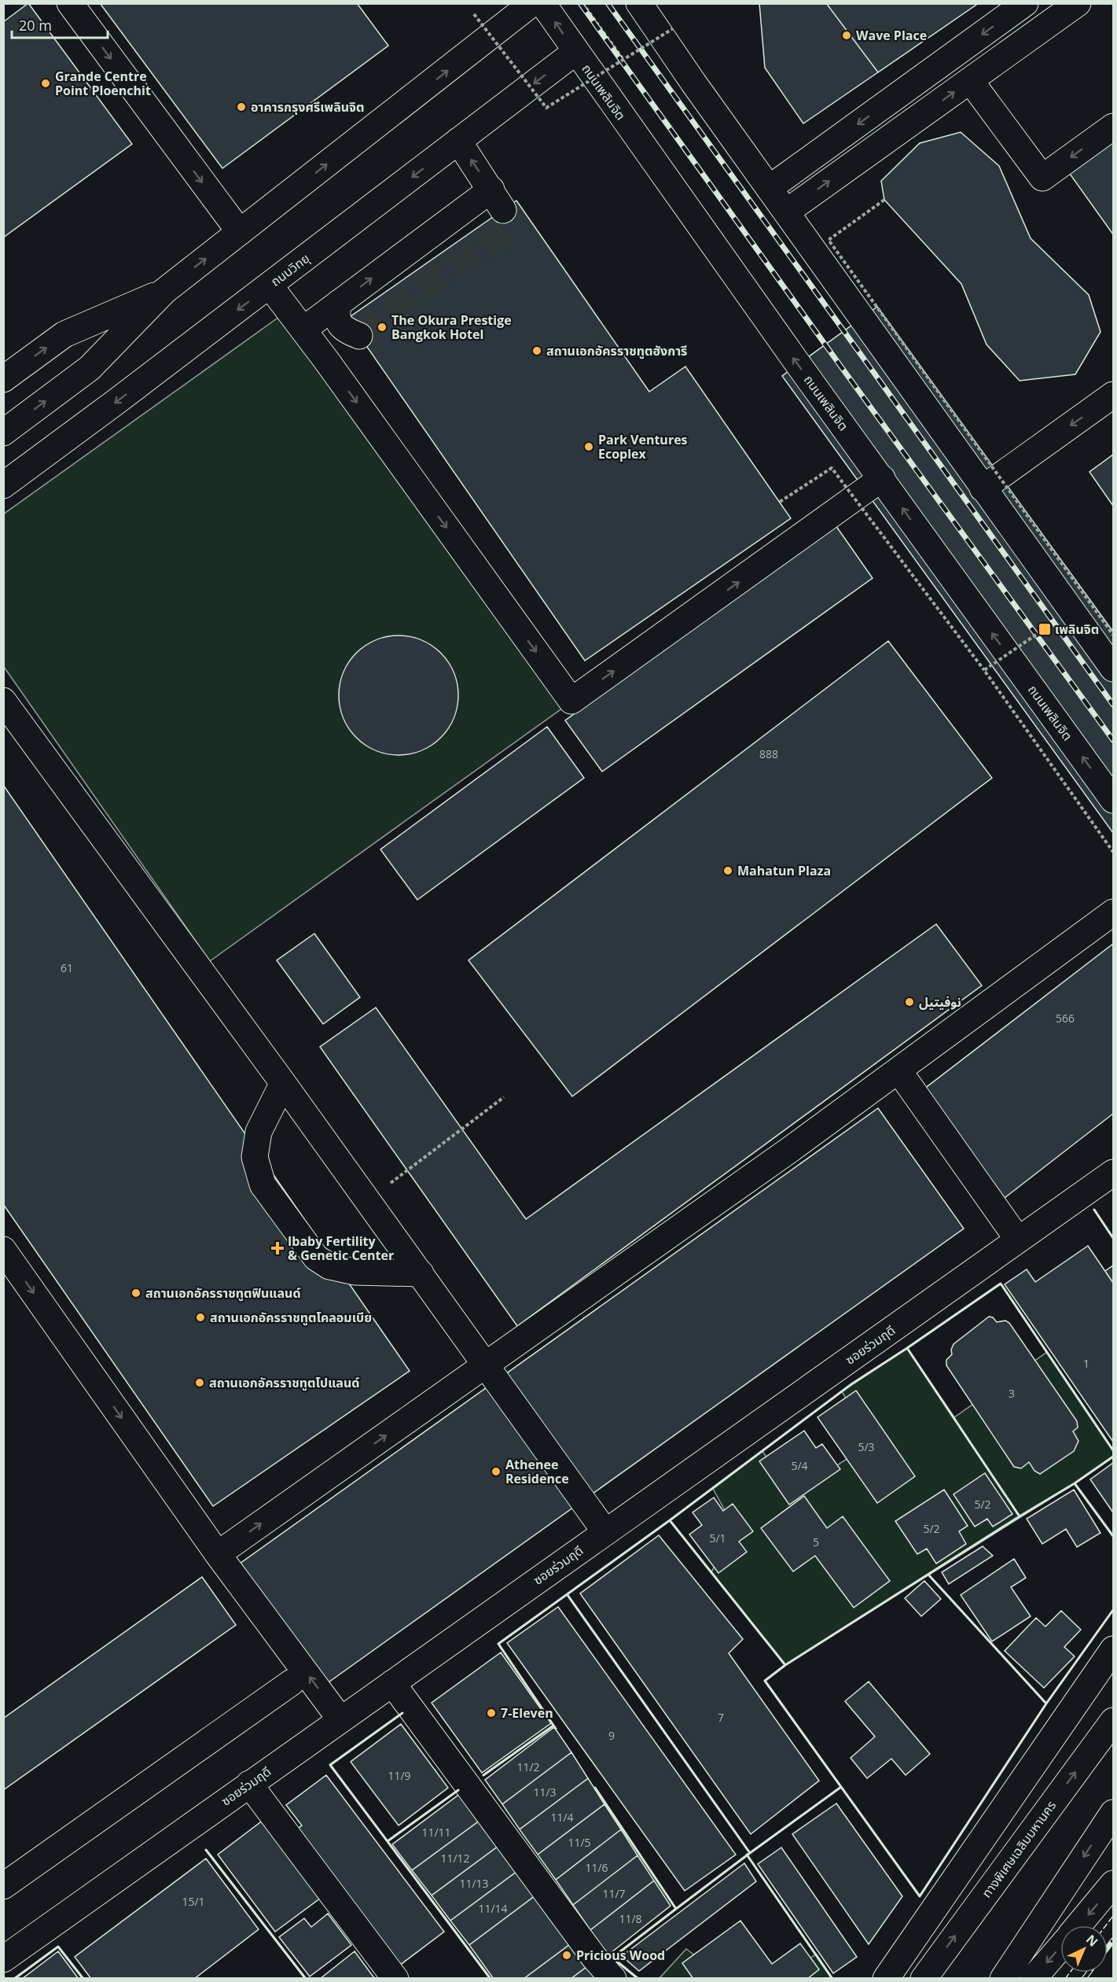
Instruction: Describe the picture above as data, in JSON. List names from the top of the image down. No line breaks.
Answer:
{"streets":{"main road":["ถนนเพลินจิต","ถนนวิทยุ","ซอยร่วมฤดี","ทางพิเศษเฉลิมมหานคร"]},"crossings":[["ถนนเพลินจิต","ถนนวิทยุ"]],"places":{"other":["Wave Place","Grande Centre Point Ploenchit","อาคารกรุงศรีเพลินจิต","The Okura Prestige Bangkok Hotel","สถานเอกอัครราชทูตฮังการี","Park Ventures Ecoplex","Mahatun Plaza","نوفيتيل","สถานเอกอัครราชทูตฟินแลนด์","สถานเอกอัครราชทูตโคลอมเบีย","สถานเอกอัครราชทูตโปแลนด์","Athenee Residence","7-Eleven","Pricious Wood"],"transit":["เพลินจิต"],"health":["Ibaby Fertility & Genetic Center"]},"house_numbers":["888","61","566","1","3","5/3","5/4","5/2","5/2","5/1","5","7","9","11/2","11/9","11/3","11/4","11/11","11/5","11/12","11/6","11/13","11/7","15/1","11/14","11/8"],"scale_bar":"20 m","north":"top right"}
